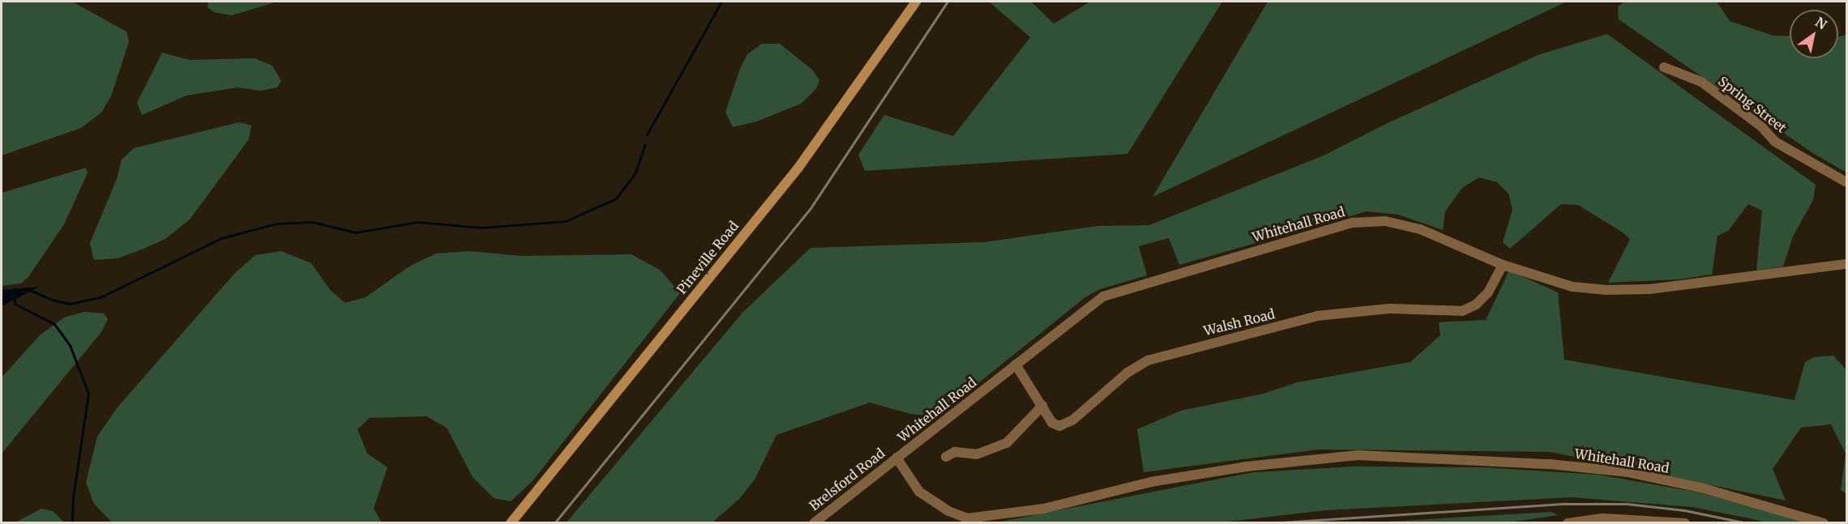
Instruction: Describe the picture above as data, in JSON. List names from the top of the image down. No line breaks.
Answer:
{"streets":{"main road":["Pineville Road"],"street":["Spring Street","Whitehall Road","Walsh Road","Brelsford Road"]},"crossings":[["Whitehall Road","Walsh Road"],["Whitehall Road","Brelsford Road"]],"north":"top right"}
